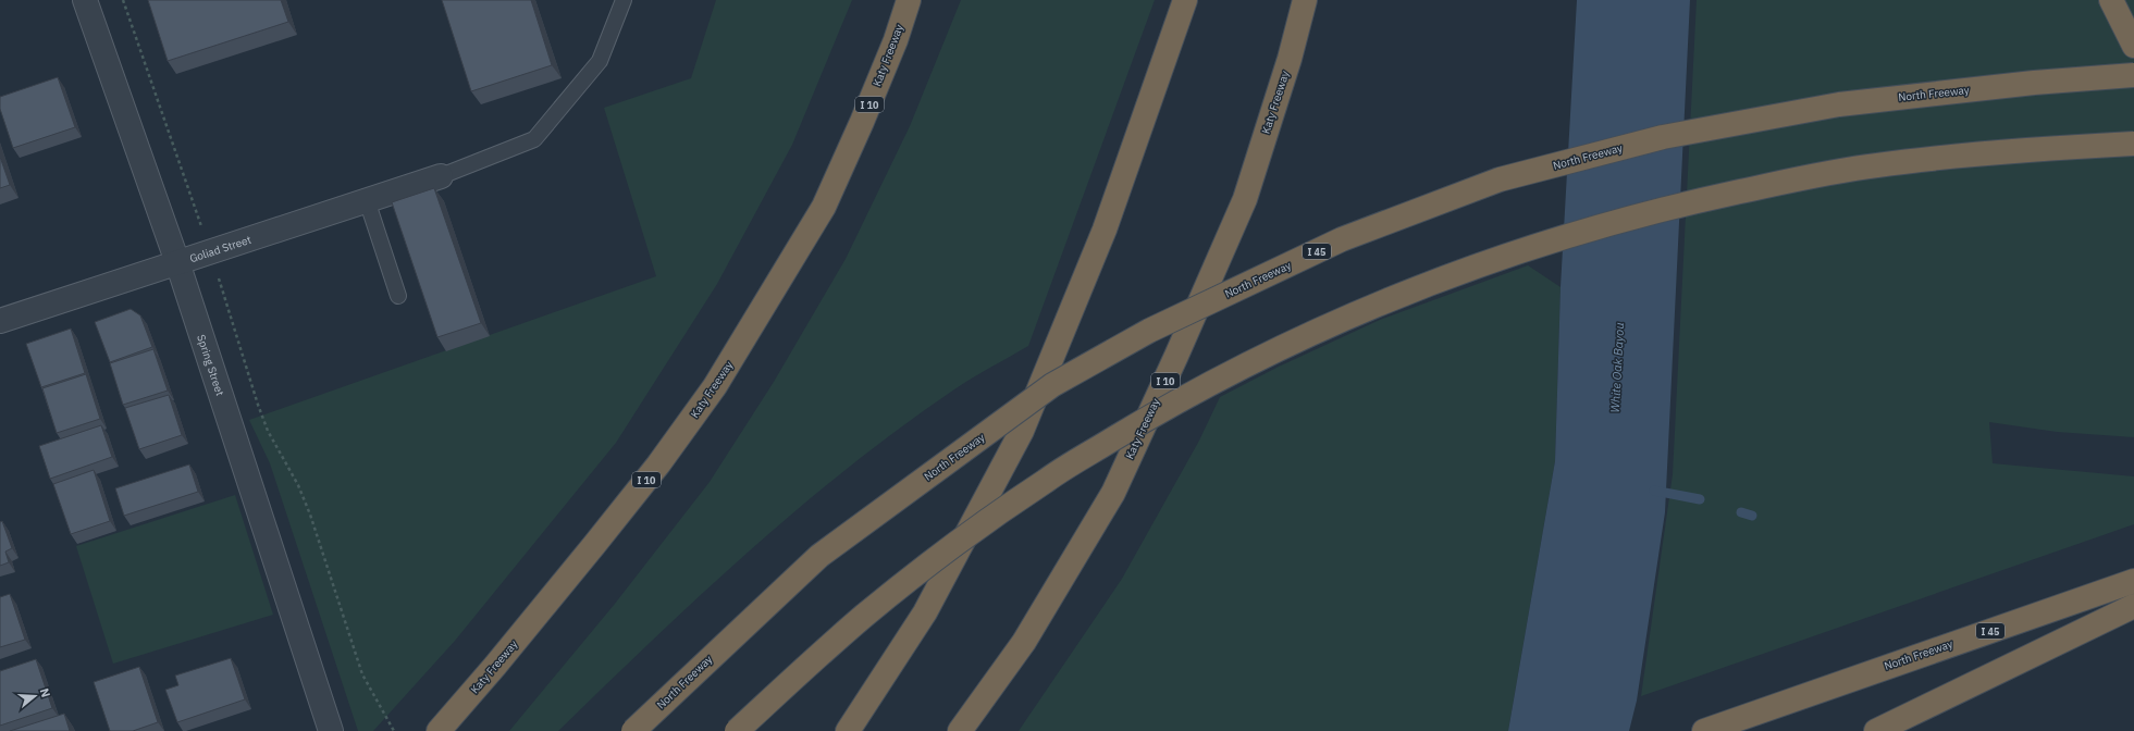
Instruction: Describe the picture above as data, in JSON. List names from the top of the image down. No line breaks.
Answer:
{"streets":{"highway":["Katy Freeway","North Freeway","I 10","I 45"],"street":["Goliad Street","Spring Street"]},"crossings":[["Goliad Street","Spring Street"]],"water":["White Oak Bayou"],"north":"right"}
